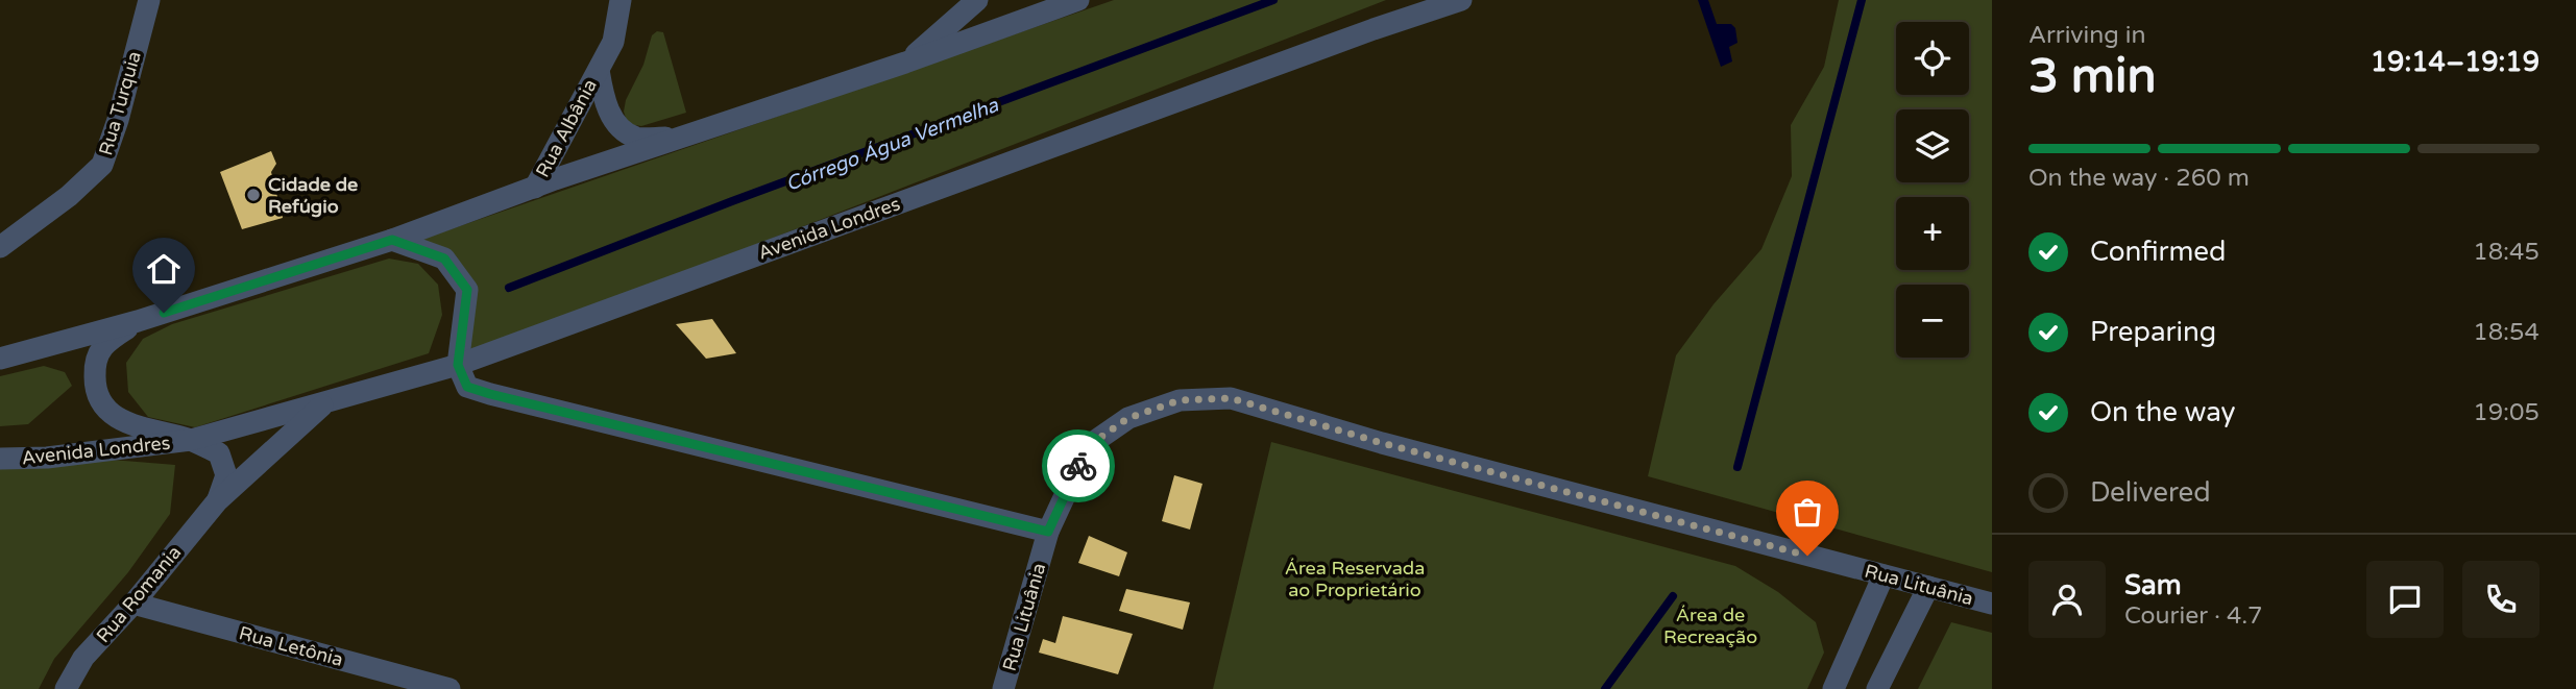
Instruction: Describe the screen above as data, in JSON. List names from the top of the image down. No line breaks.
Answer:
{"streets":{"street":["Rua Turquia","Rua Albânia","Avenida Londres","Rua Lituânia","Rua Romania","Rua Letônia"]},"crossings":[["Rua Albânia","Avenida Londres"],["Avenida Londres","Rua Romania"],["Rua Romania","Rua Letônia"]],"water":["Córrego Água Vermelha"],"parks":["Área Reservada ao Proprietário","Área de Recreação"],"places":["Cidade de Refúgio"],"page":{"heading":["3 min","Arriving in","19:14–19:19"],"panel":["Sam","Courier · 4.7"],"map_buttons":["+","−"],"bar":"On the way · 260 m","list":[["Confirmed","18:45"],["Preparing","18:54"],["On the way","19:05"],"Delivered"]}}
